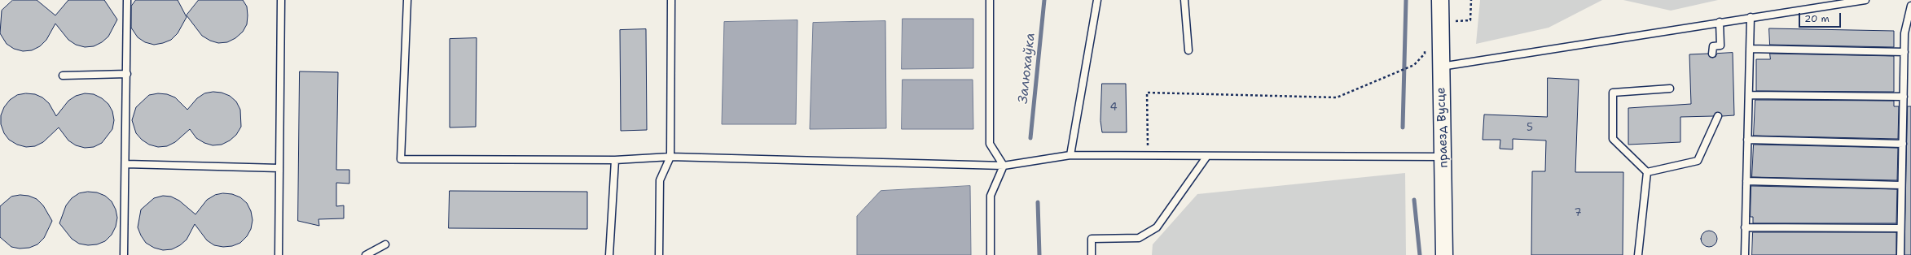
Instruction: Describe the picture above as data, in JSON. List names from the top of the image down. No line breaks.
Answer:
{"streets":{"street":["праезд Вусце"]},"water":["Залюхаўка"],"house_numbers":["4","5","7"],"scale_bar":"20 m"}
